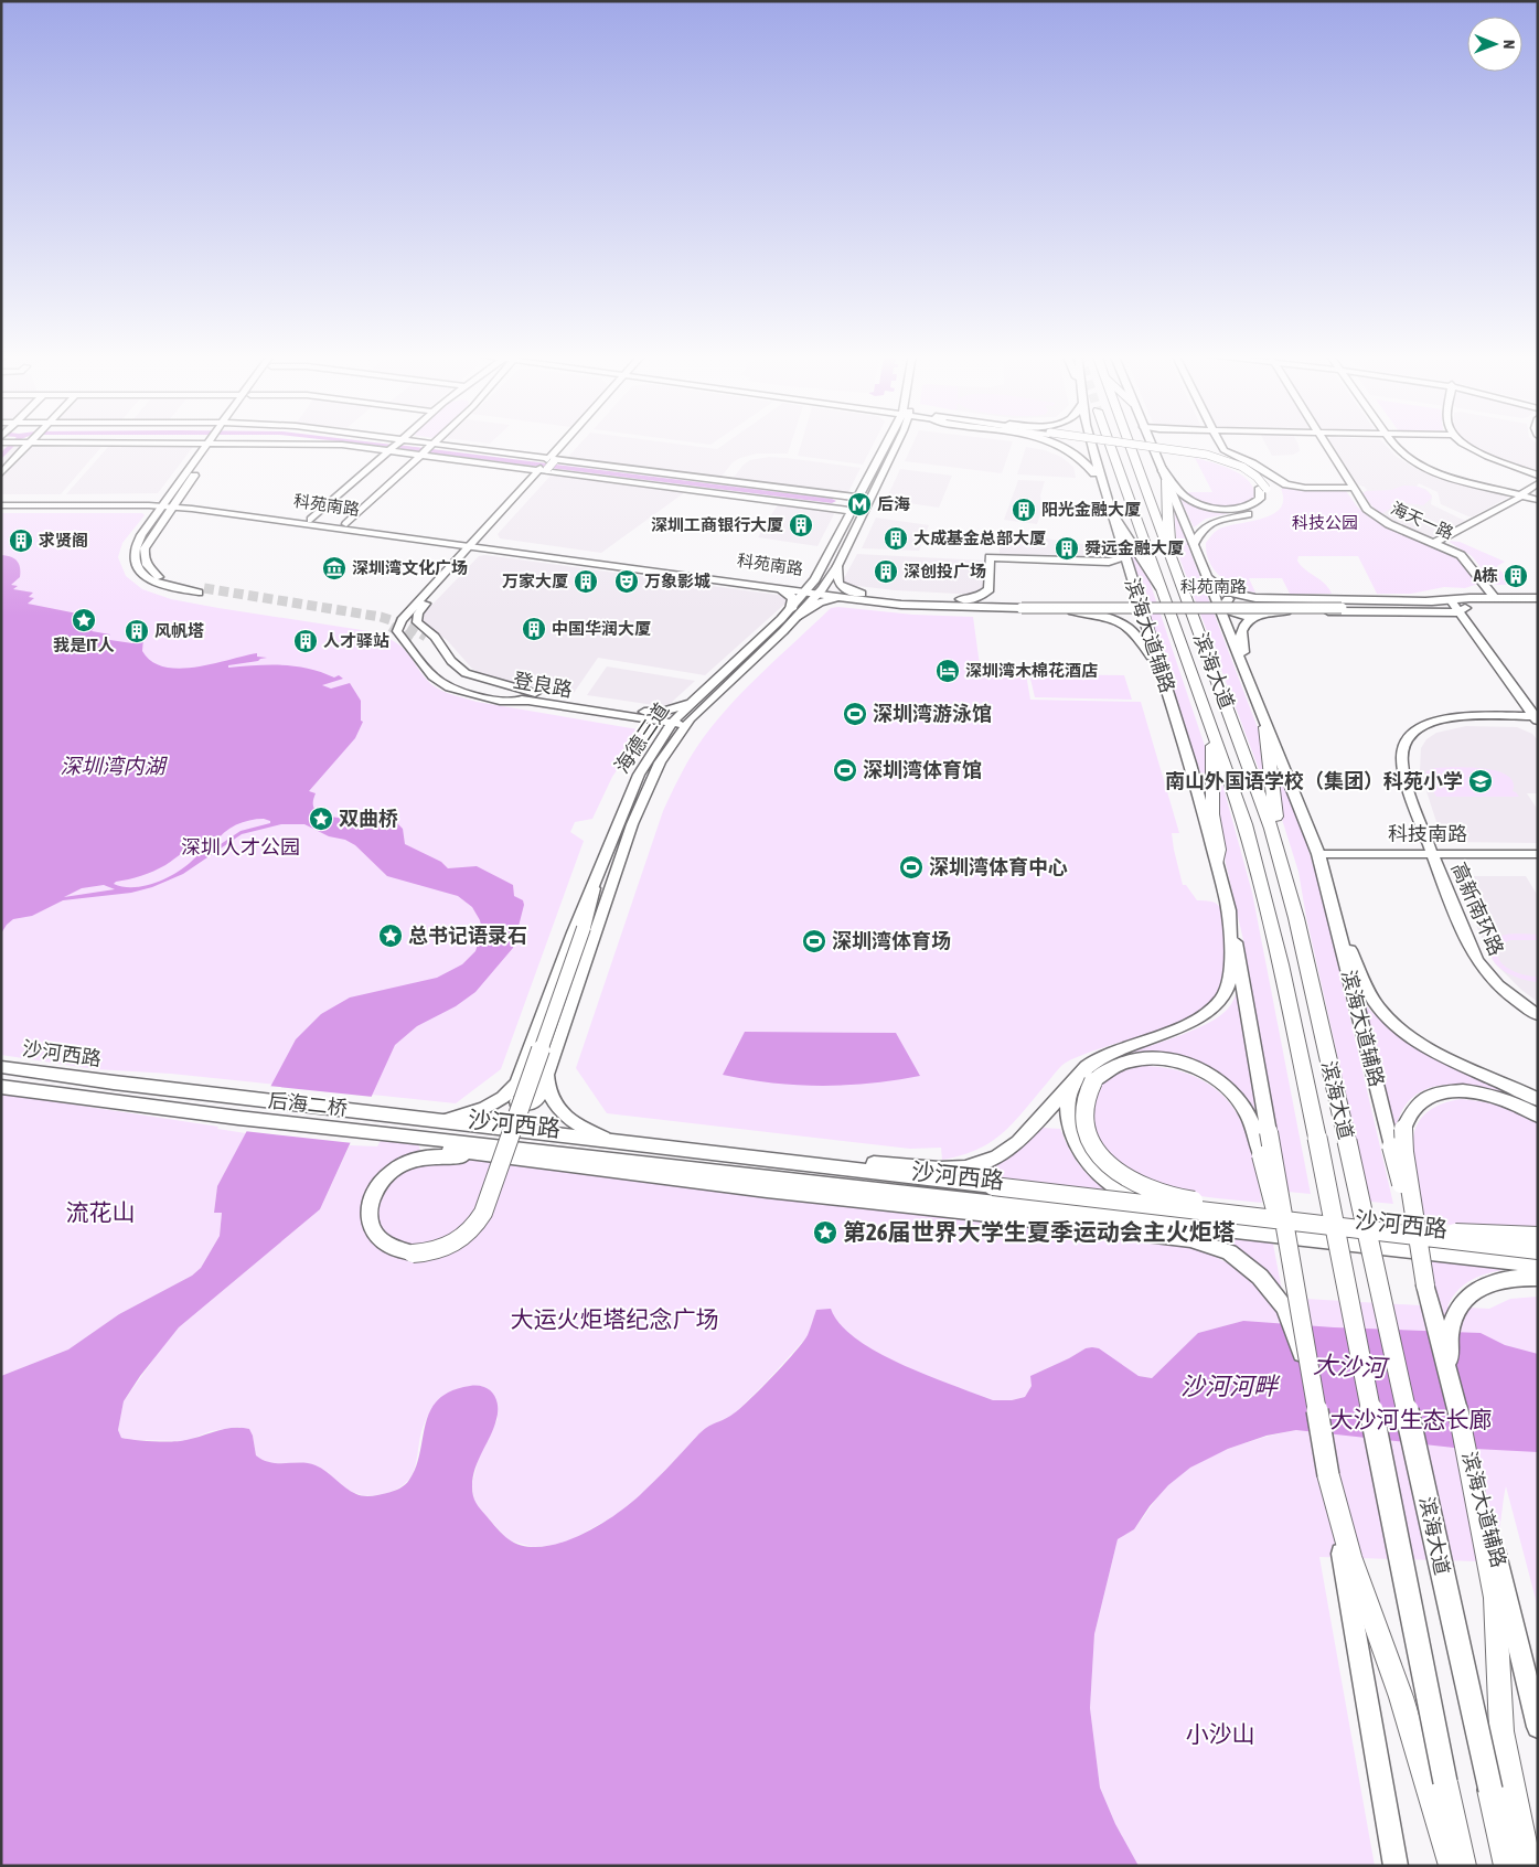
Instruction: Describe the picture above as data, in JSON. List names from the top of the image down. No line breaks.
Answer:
{"streets":{"highway":["滨海大道"],"main road":["科苑南路","海天一路","滨海大道辅路","登良路","海德三道","科技南路","高新南环路","沙河西路","后海二桥"]},"crossings":[["科苑南路","海天一路"],["科苑南路","海德三道"],["滨海大道辅路","滨海大道"],["滨海大道辅路","科技南路"],["登良路","海德三道"],["海德三道","沙河西路"],["科技南路","高新南环路"],["沙河西路","后海二桥"]],"water":["深圳湾内湖","大沙河","沙河河畔"],"parks":["科技公园","深圳人才公园","流花山","大运火炬塔纪念广场","大沙河生态长廊","小沙山"],"places":{"metro station":["后海"],"building":["阳光金融大厦","深圳工商银行大厦","大成基金总部大厦","求贤阁","舜远金融大厦","深创投广场","A栋","万家大厦","中国华润大厦","风帆塔","人才驿站"],"museum":["深圳湾文化广场"],"theatre":["万象影城"],"place":["我是IT人","双曲桥","总书记语录石","第26届世界大学生夏季运动会主火炬塔"],"hotel":["深圳湾木棉花酒店"],"sports":["深圳湾游泳馆","深圳湾体育馆","深圳湾体育中心","深圳湾体育场"],"school or university":["南山外国语学校（集团）科苑小学"]},"north":"right"}
